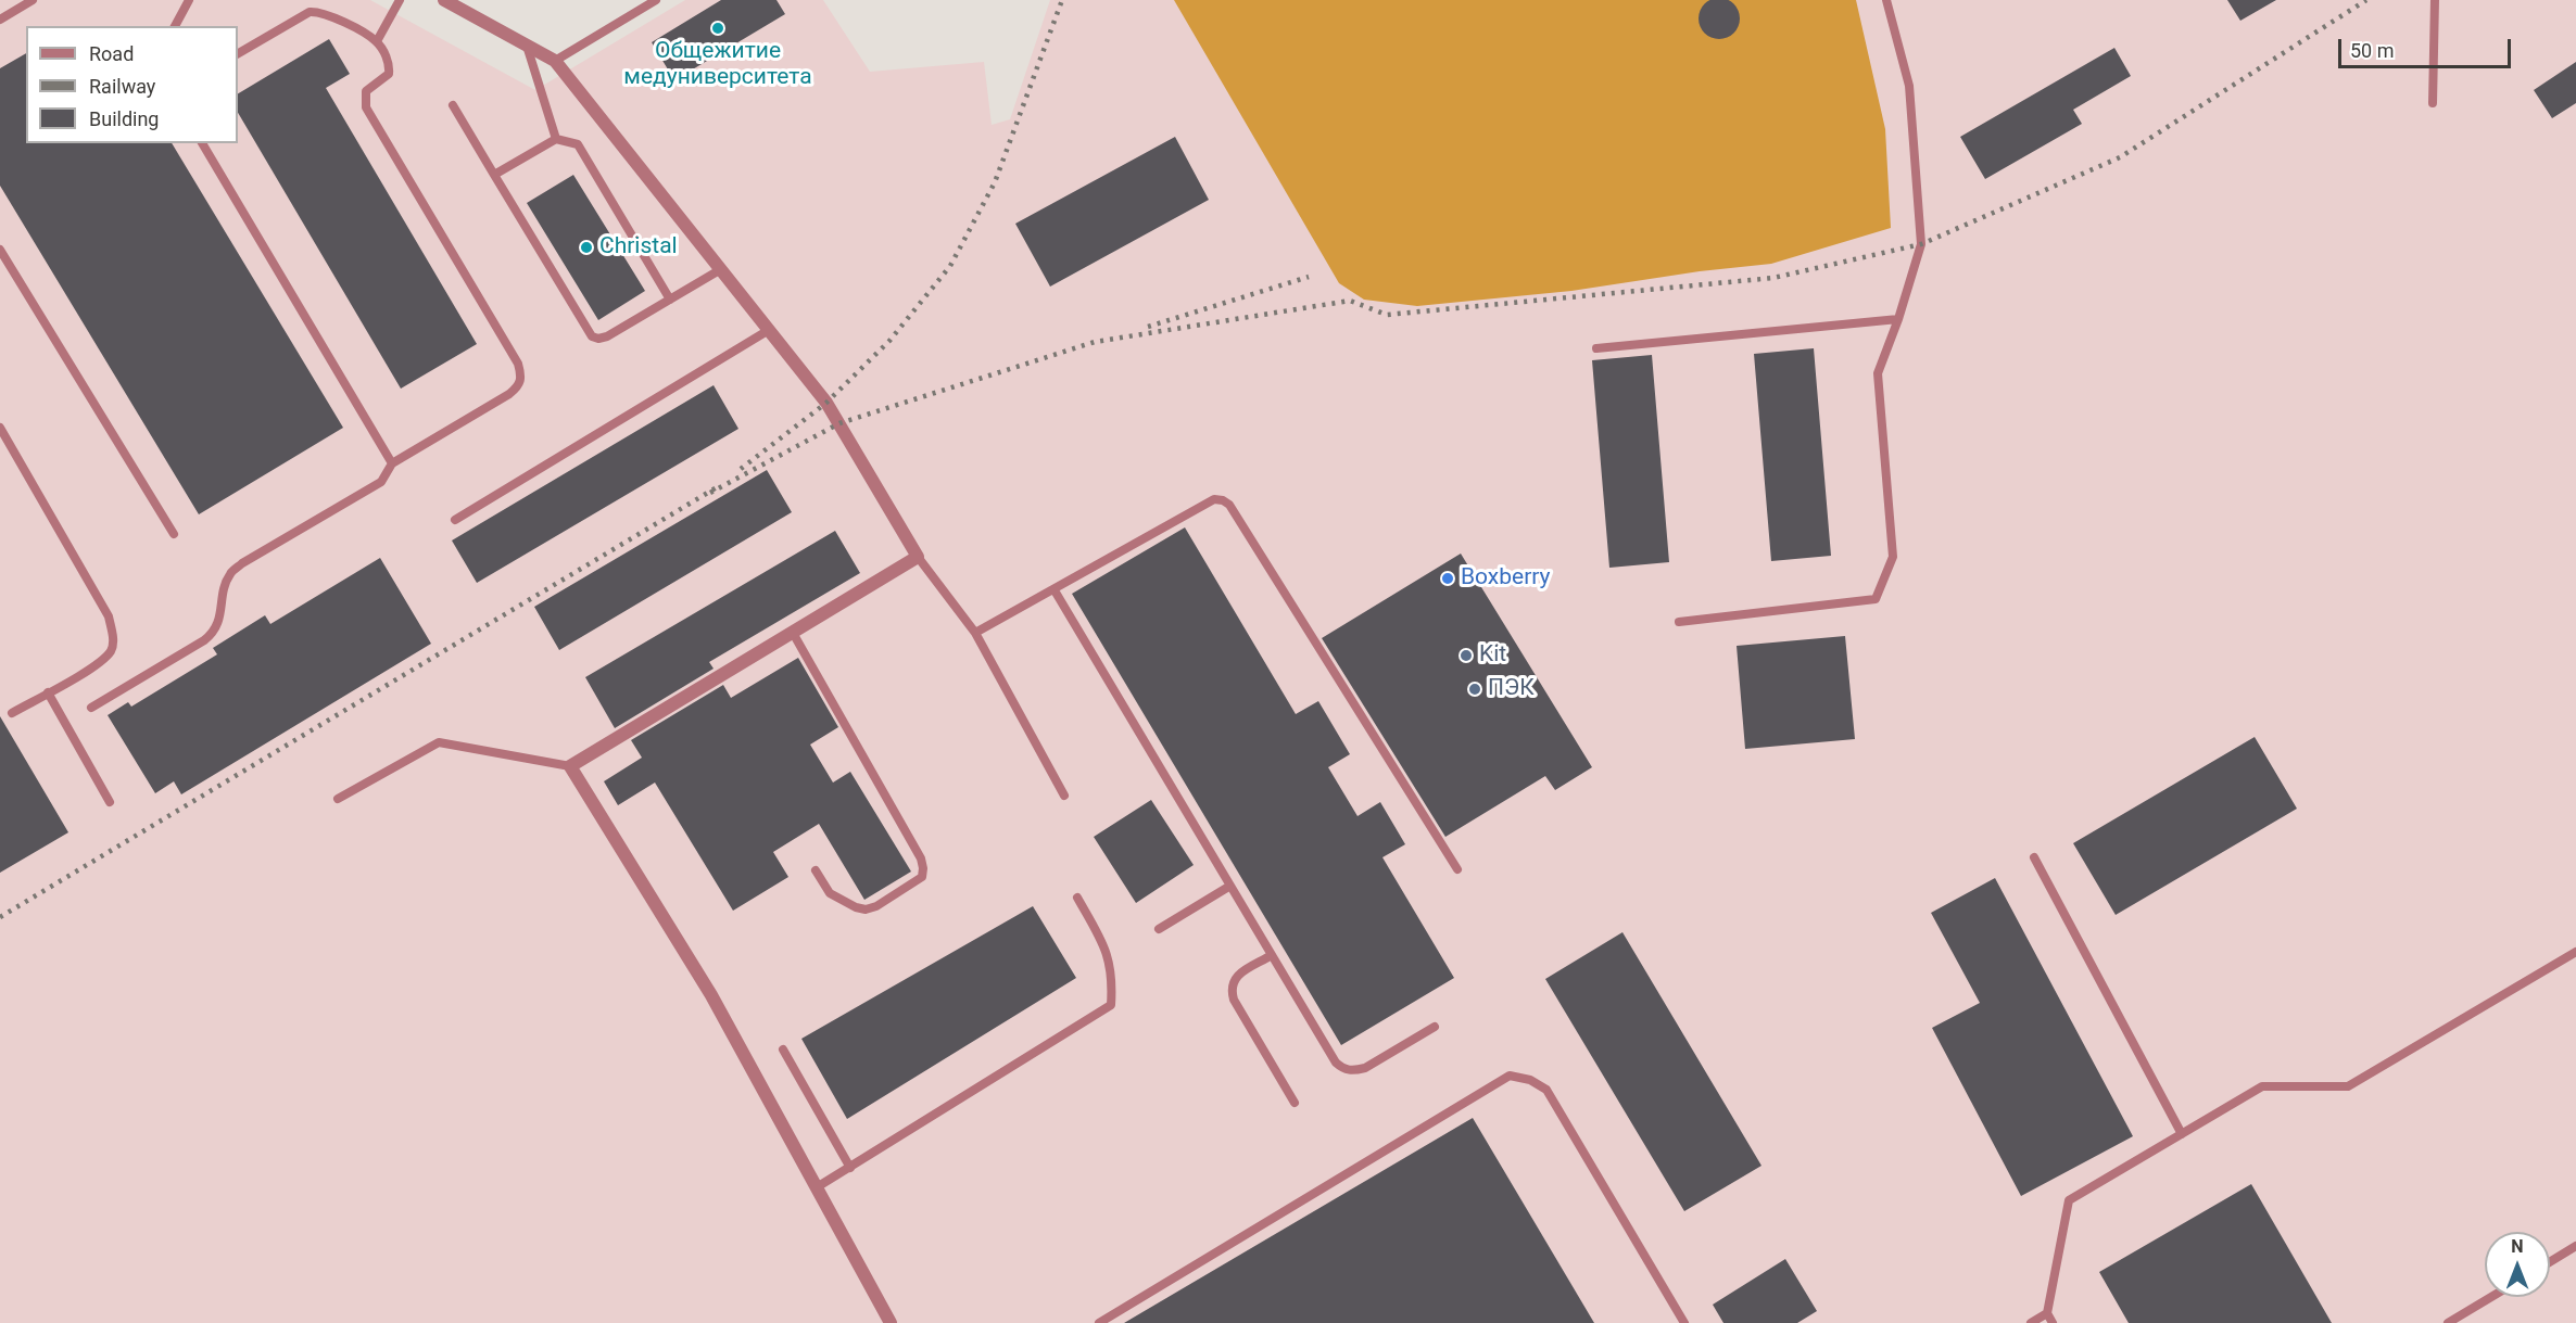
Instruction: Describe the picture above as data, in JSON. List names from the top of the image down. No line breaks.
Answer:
{"places":["Общежитие медуниверситета","Christal","Boxberry","Kit","ПЭК"],"legend":["Road","Railway","Building"],"scale_bar":"50 m","north":"top"}
